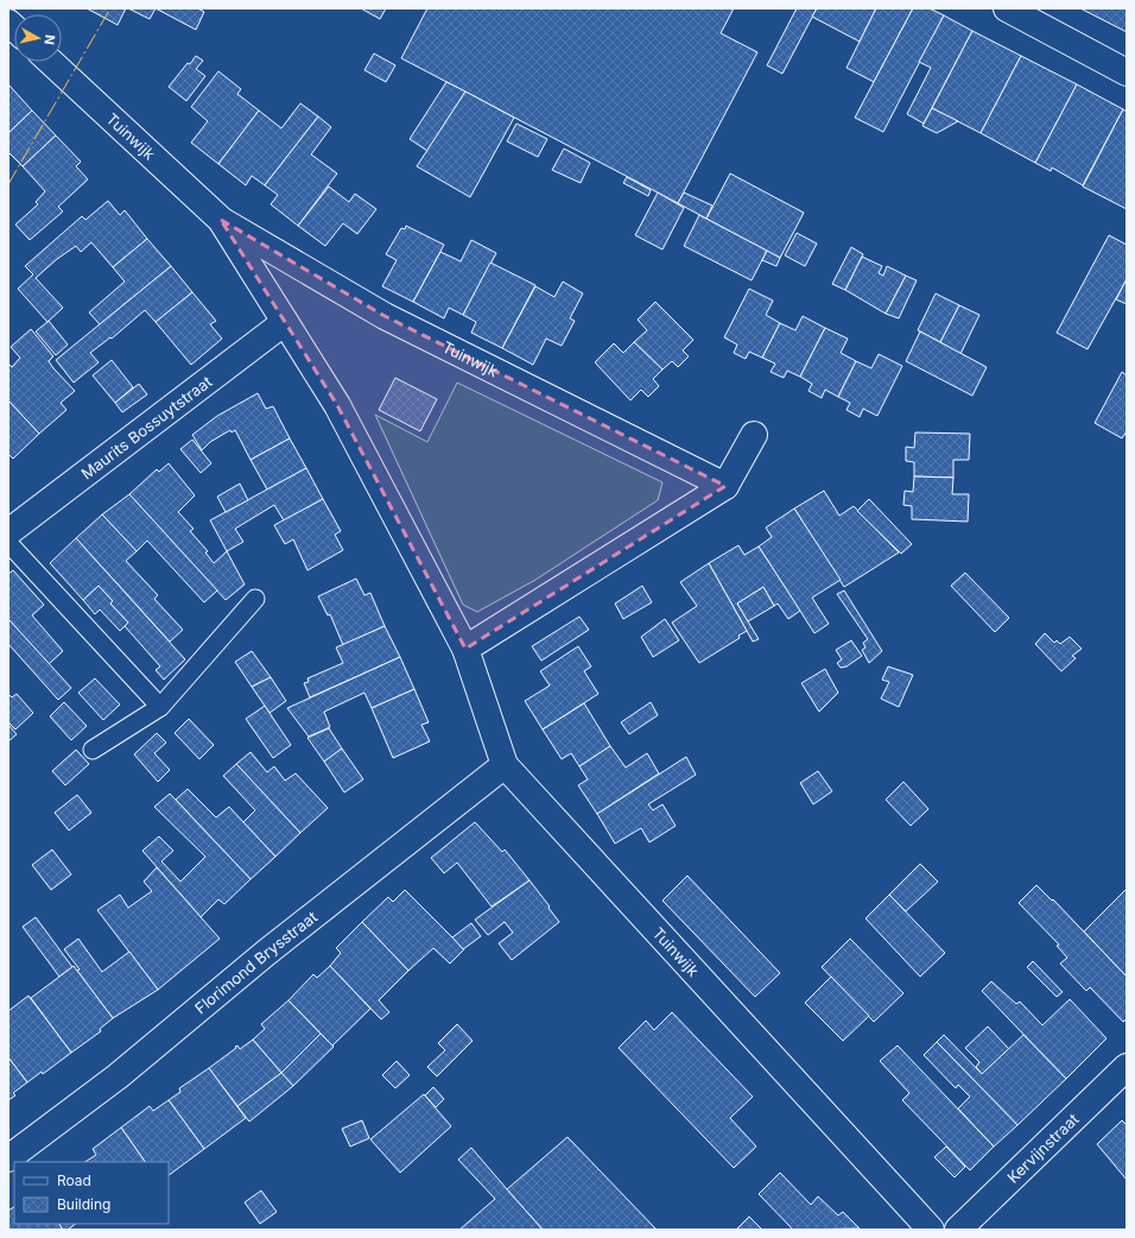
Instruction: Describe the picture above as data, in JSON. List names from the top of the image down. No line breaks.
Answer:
{"streets":{"street":["Tuinwijk","Maurits Bossuytstraat","Florimond Brysstraat","Kervijnstraat"]},"crossings":[["Tuinwijk","Maurits Bossuytstraat"],["Tuinwijk","Florimond Brysstraat"]],"legend":["Road","Building"],"north":"right"}
